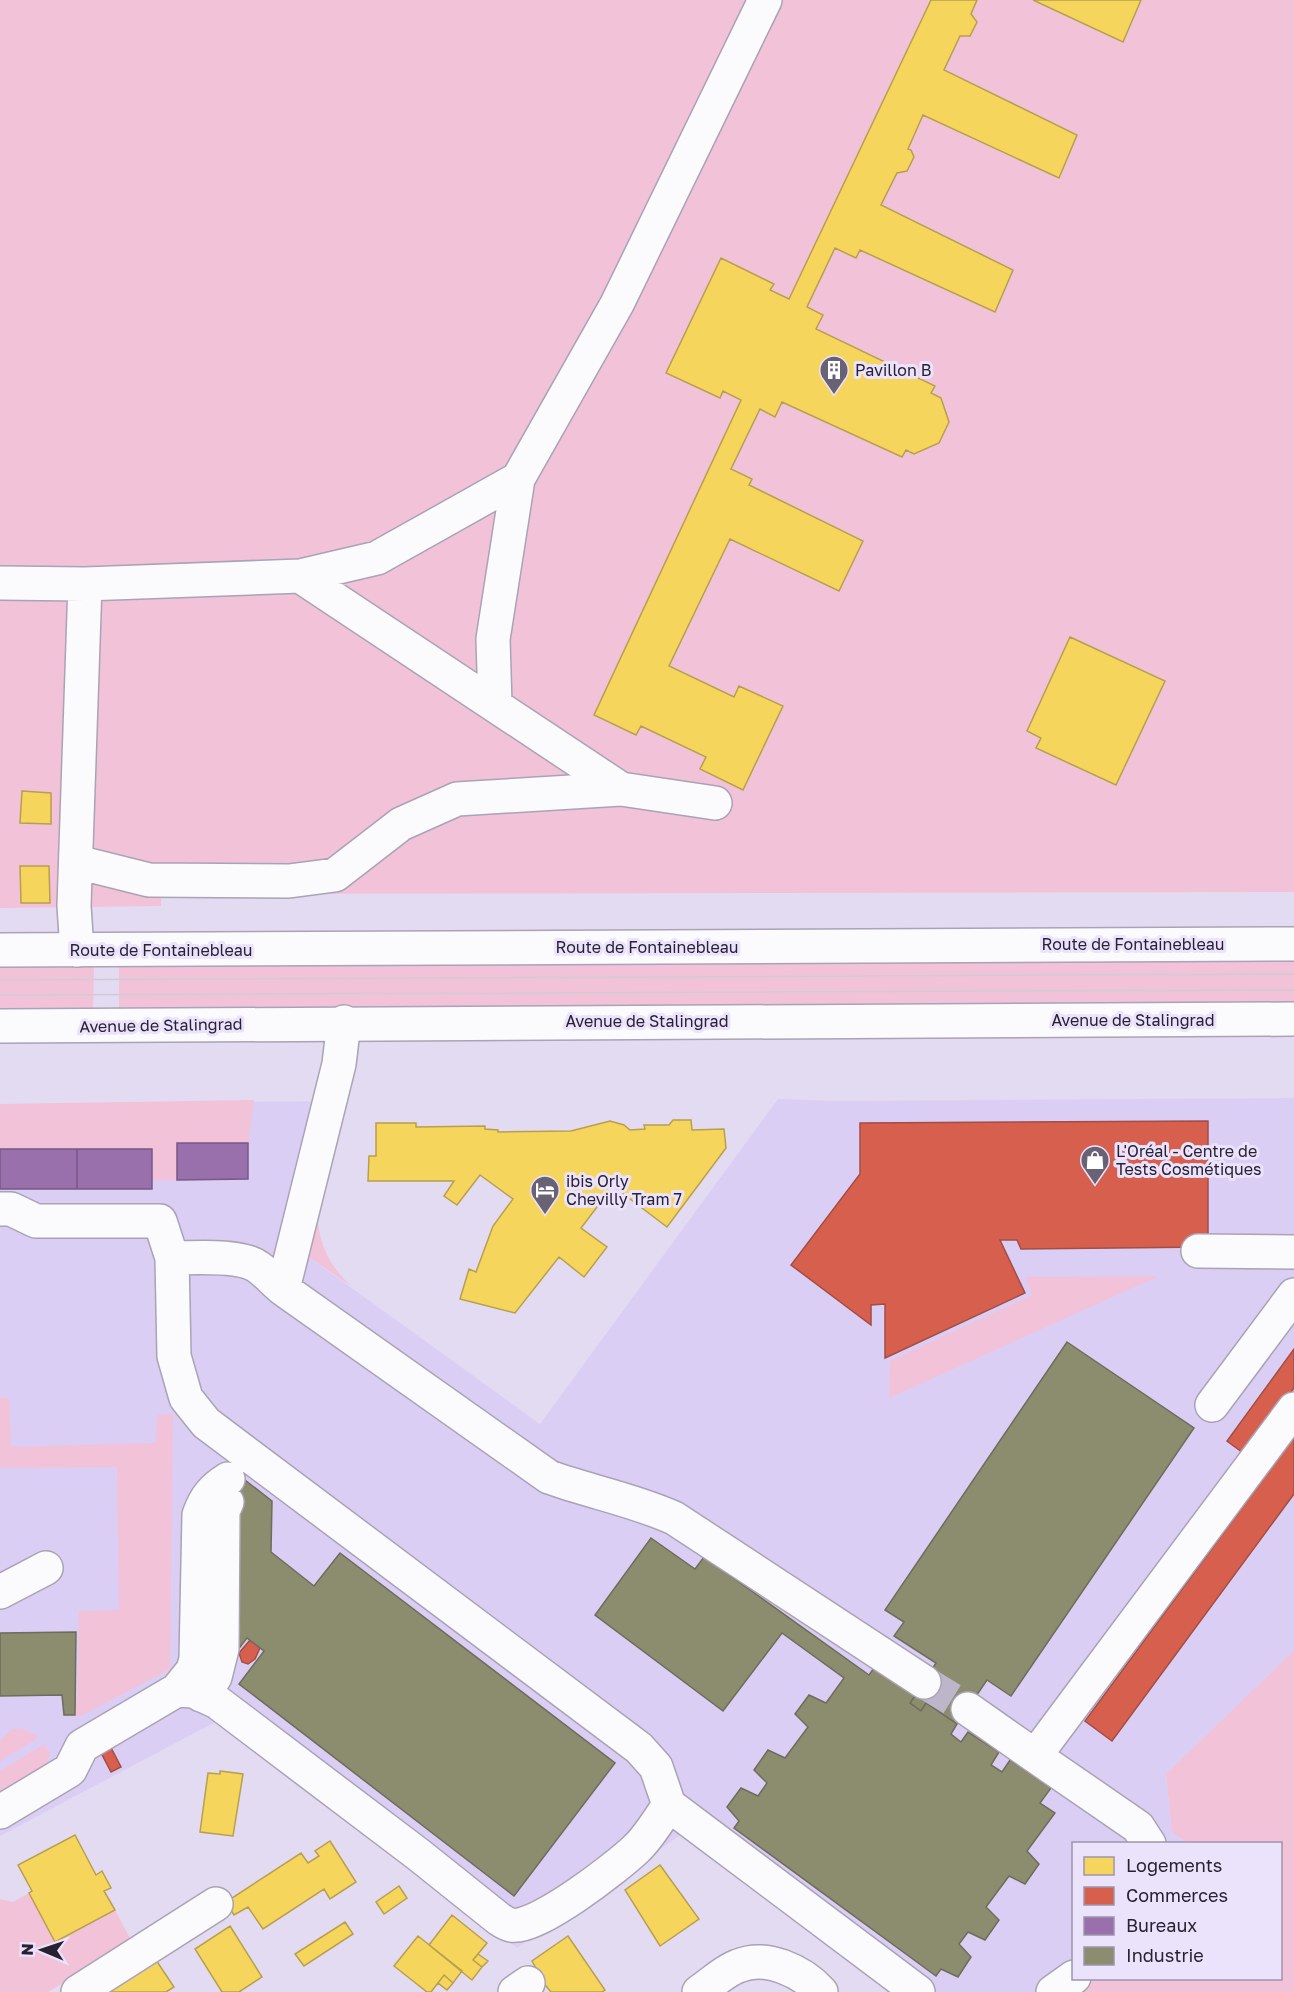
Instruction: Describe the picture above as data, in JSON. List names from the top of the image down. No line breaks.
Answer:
{"streets":{"main road":["Route de Fontainebleau","Avenue de Stalingrad"]},"places":{"building":["Pavillon B"],"shop":["L'Oréal - Centre de Tests Cosmétiques"],"hotel":["ibis Orly Chevilly Tram 7"]},"legend":["Logements","Commerces","Bureaux","Industrie"],"north":"left"}
